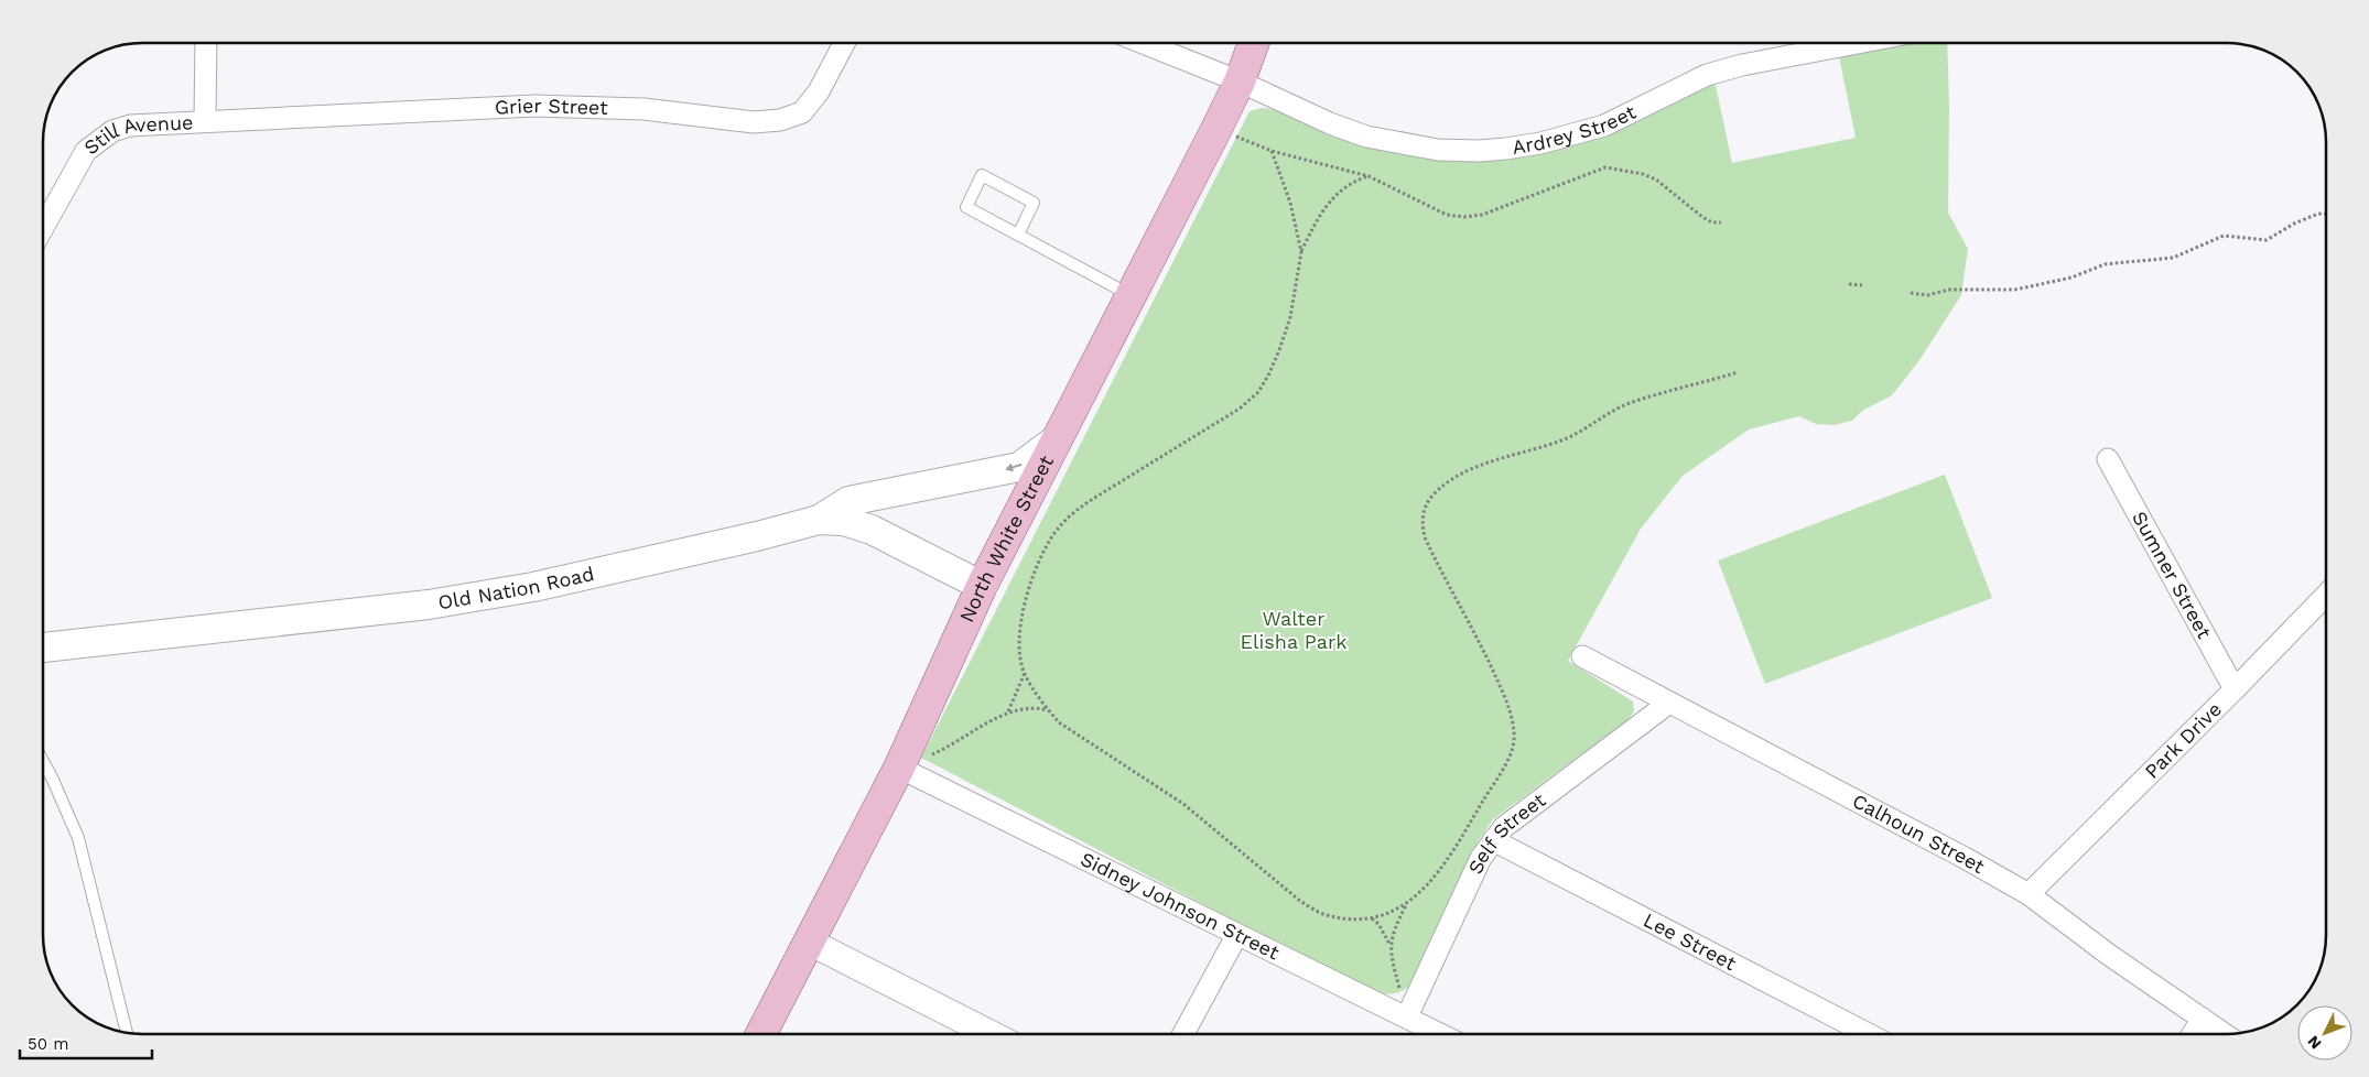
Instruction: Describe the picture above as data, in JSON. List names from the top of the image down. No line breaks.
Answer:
{"streets":{"main road":["North White Street","Old Nation Road"],"street":["Grier Street","Ardrey Street","Still Avenue","Sumner Street","Park Drive","Calhoun Street","Self Street","Sidney Johnson Street","Lee Street"]},"crossings":[["Grier Street","Still Avenue"],["Ardrey Street","North White Street"],["North White Street","Old Nation Road"],["North White Street","Sidney Johnson Street"],["Sumner Street","Park Drive"],["Park Drive","Calhoun Street"],["Calhoun Street","Self Street"],["Self Street","Sidney Johnson Street"],["Self Street","Lee Street"]],"parks":["Walter Elisha Park"],"scale_bar":"50 m","north":"bottom left"}
